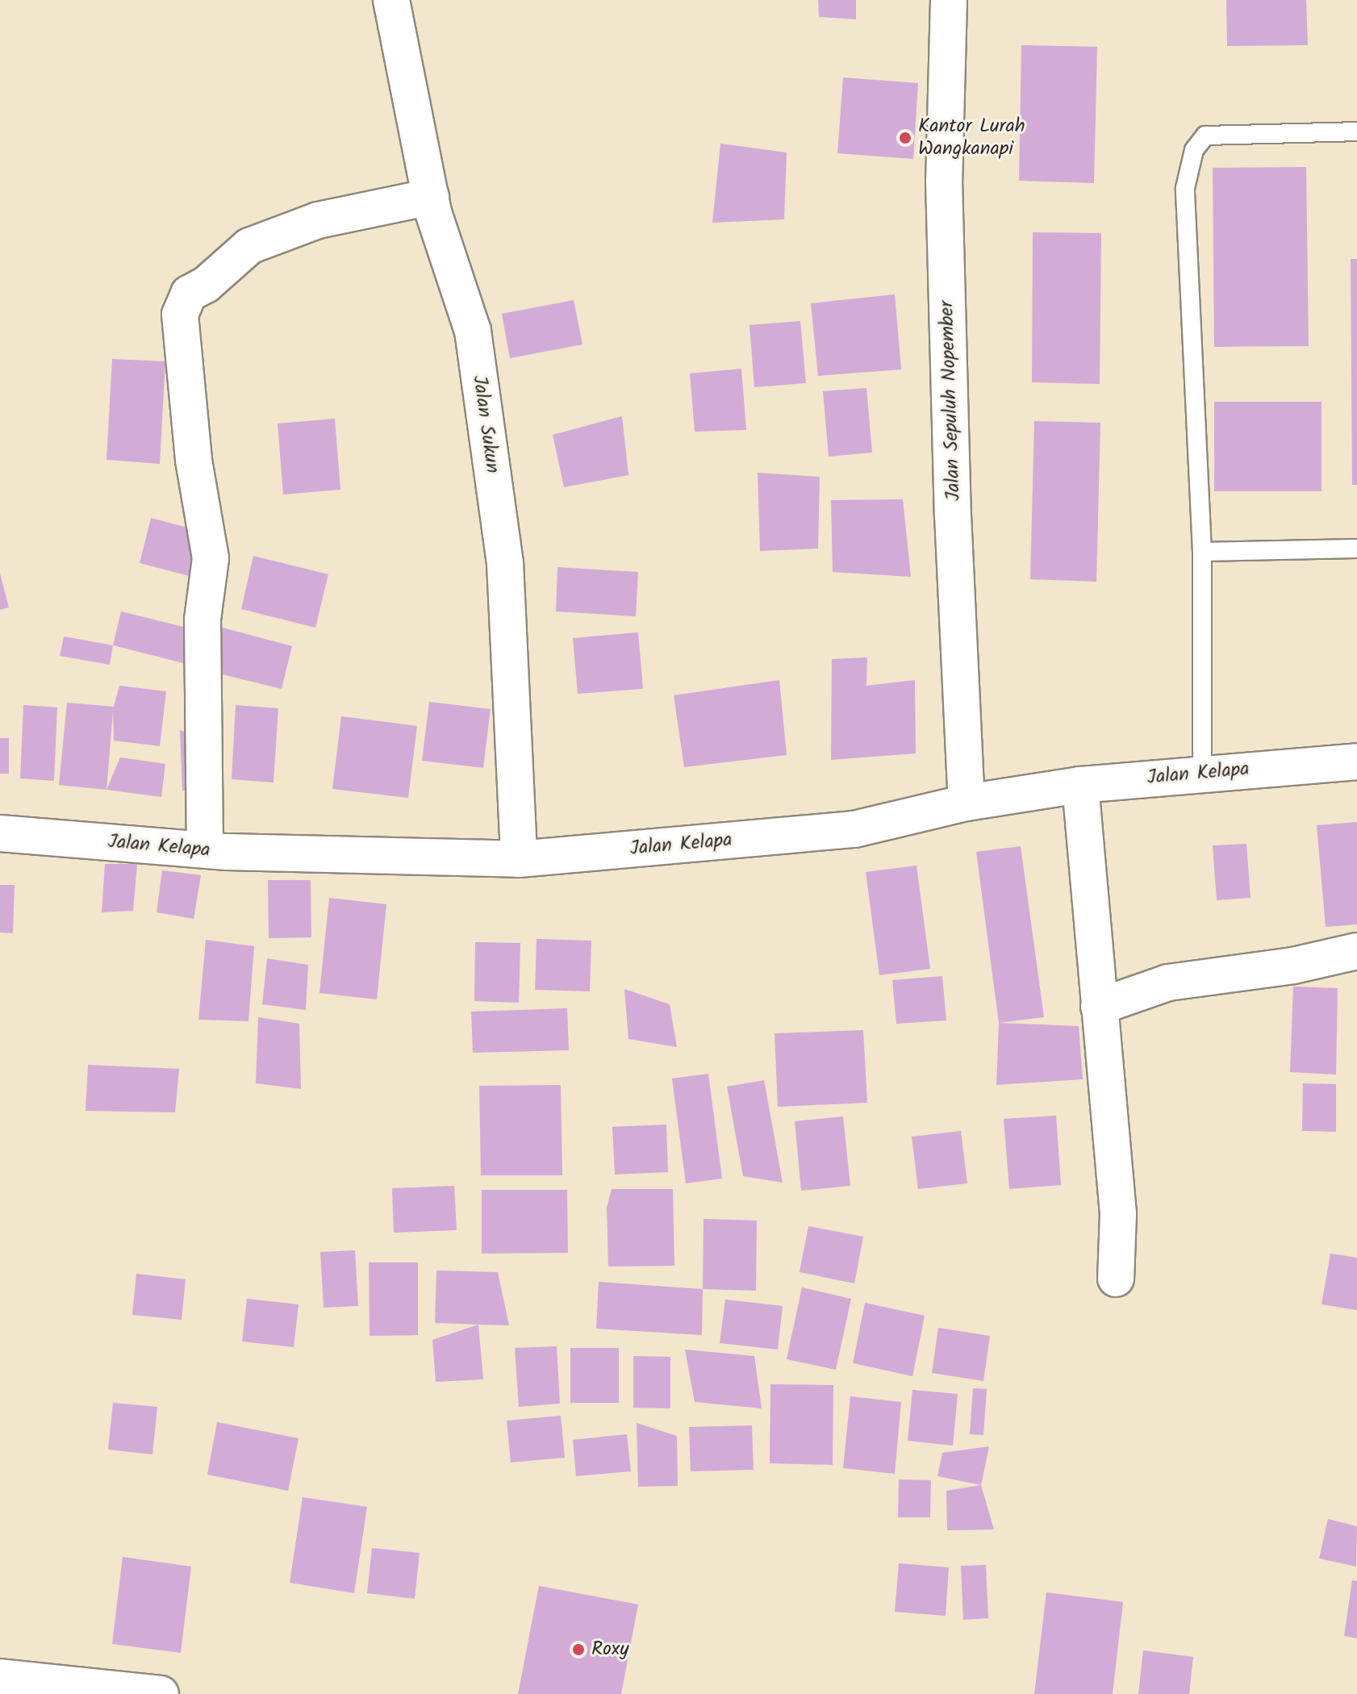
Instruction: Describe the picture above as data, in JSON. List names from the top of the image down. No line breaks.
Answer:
{"streets":{"street":["Jalan Sepuluh Nopember","Jalan Sukun","Jalan Kelapa"]},"crossings":[["Jalan Sepuluh Nopember","Jalan Kelapa"],["Jalan Sukun","Jalan Kelapa"]],"places":["Kantor Lurah Wangkanapi","Roxy"]}
